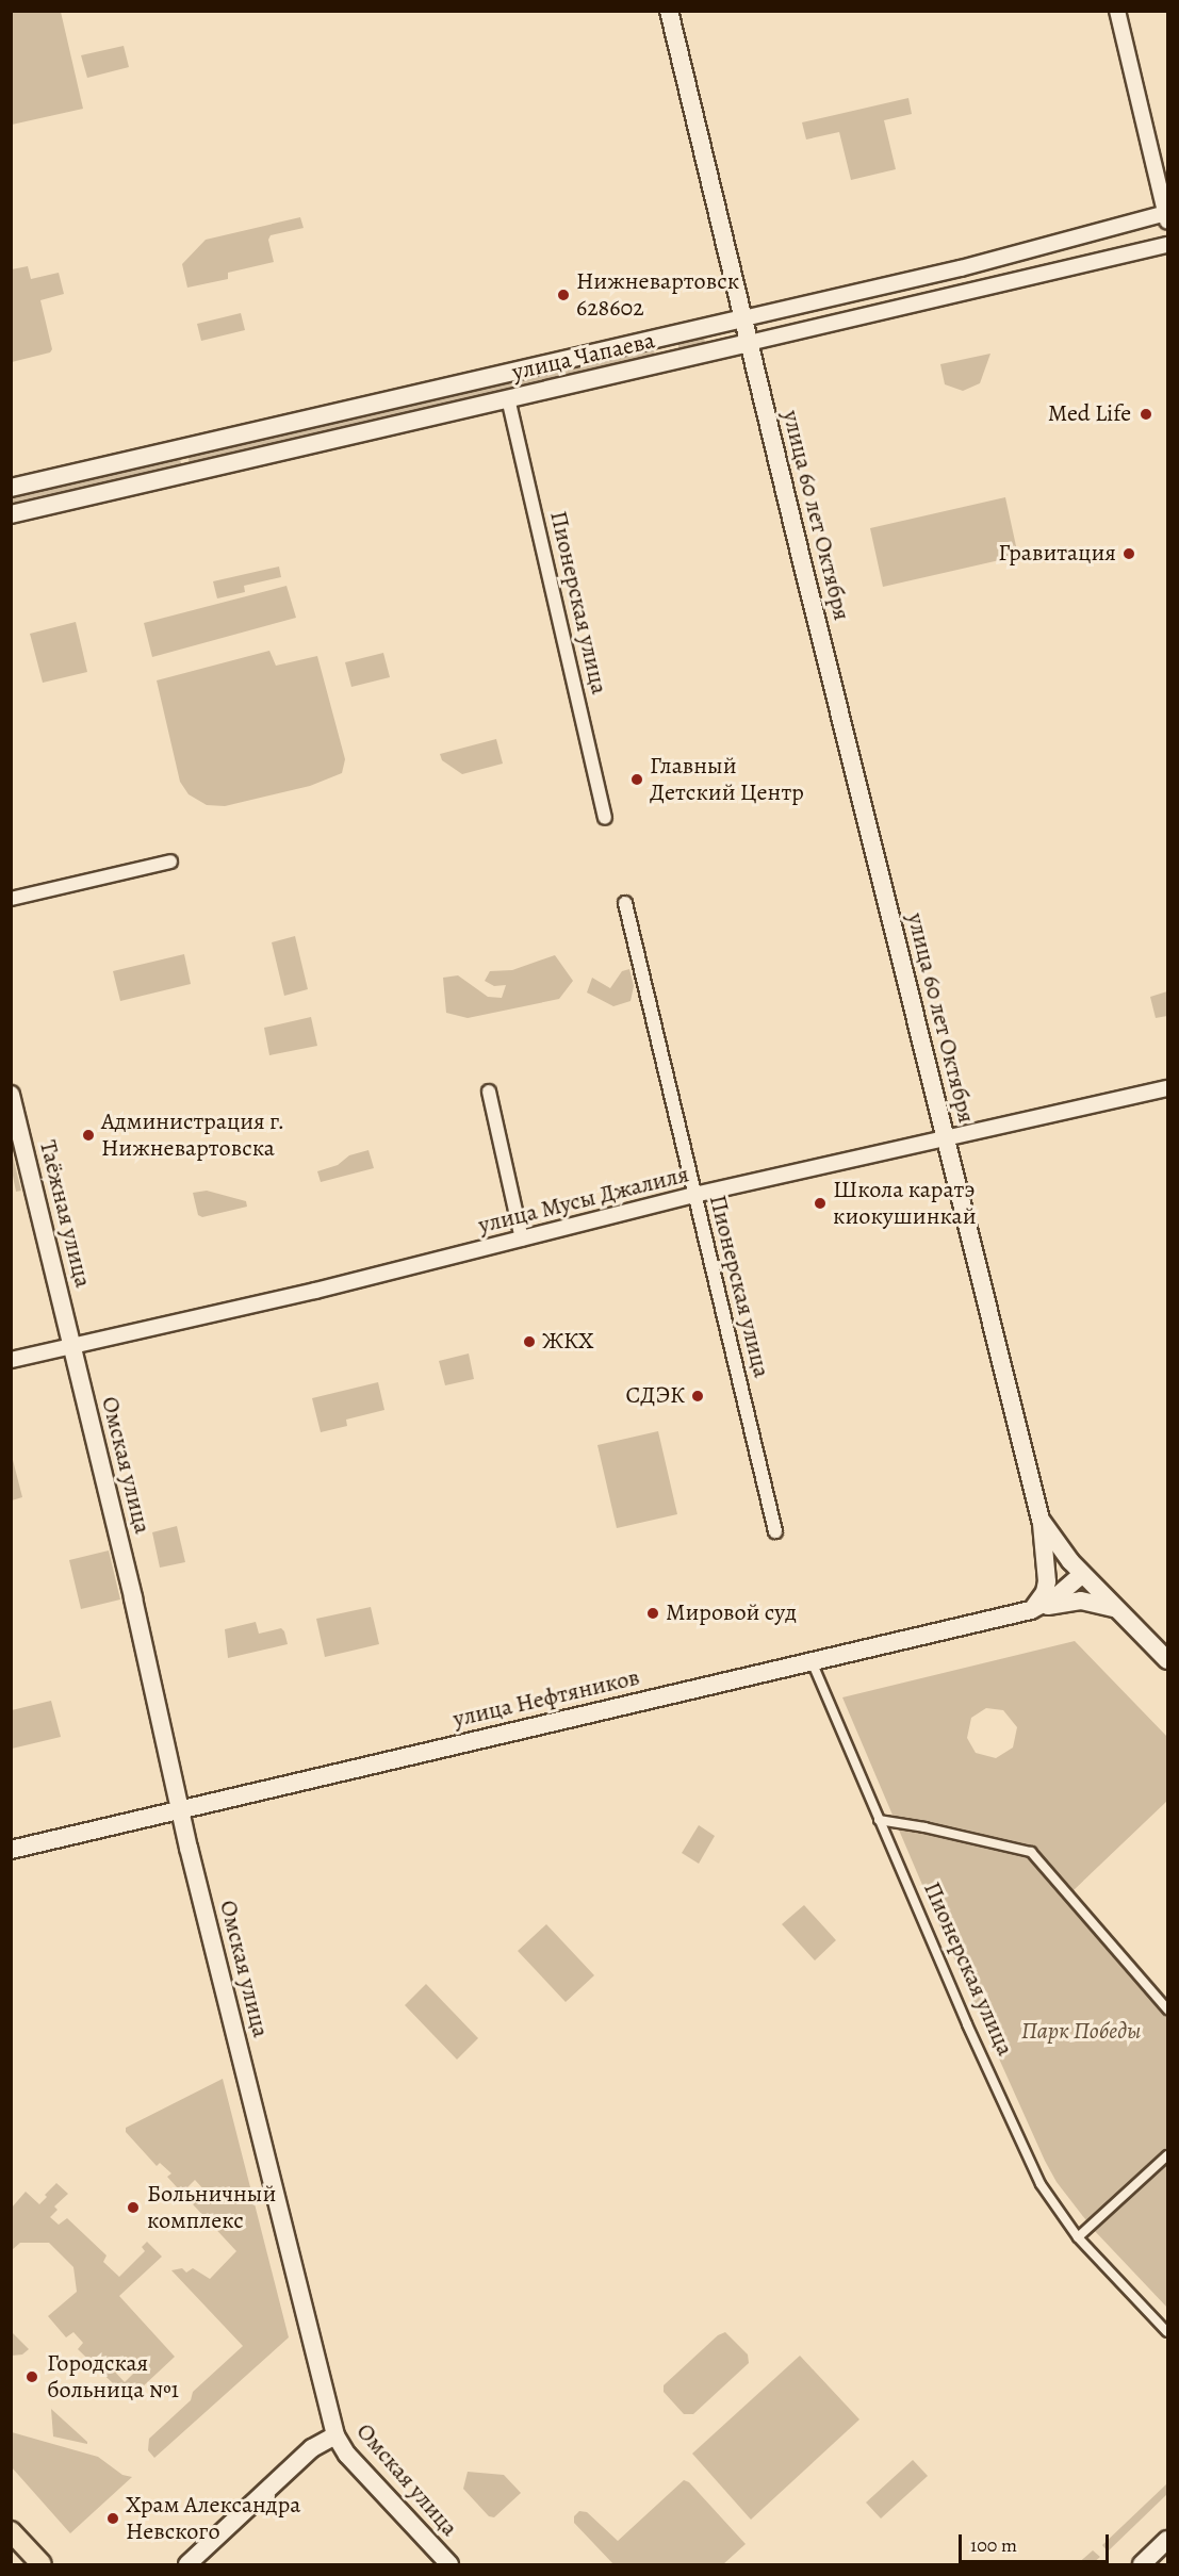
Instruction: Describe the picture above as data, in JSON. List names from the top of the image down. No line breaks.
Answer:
{"streets":{"main road":["улица Чапаева","улица 60 лет Октября","Таёжная улица","Омская улица","улица Нефтяников"],"street":["Пионерская улица","улица Мусы Джалиля"]},"crossings":[["улица Чапаева","улица 60 лет Октября"],["улица Чапаева","Пионерская улица"],["улица 60 лет Октября","улица Мусы Джалиля"],["улица 60 лет Октября","улица Нефтяников"],["Пионерская улица","улица Мусы Джалиля"],["Пионерская улица","улица Нефтяников"],["улица Мусы Джалиля","Таёжная улица"],["улица Мусы Джалиля","Омская улица"],["Таёжная улица","Омская улица"],["Омская улица","улица Нефтяников"]],"parks":["Парк Победы"],"places":["Нижневартовск 628602","Med Life","Гравитация","Главный Детский Центр","Администрация г. Нижневартовска","Школа каратэ киокушинкай","ЖКХ","СДЭК","Мировой суд","Больничный комплекс","Городская больница №1","Храм Александра Невского"],"scale_bar":"100 m"}
